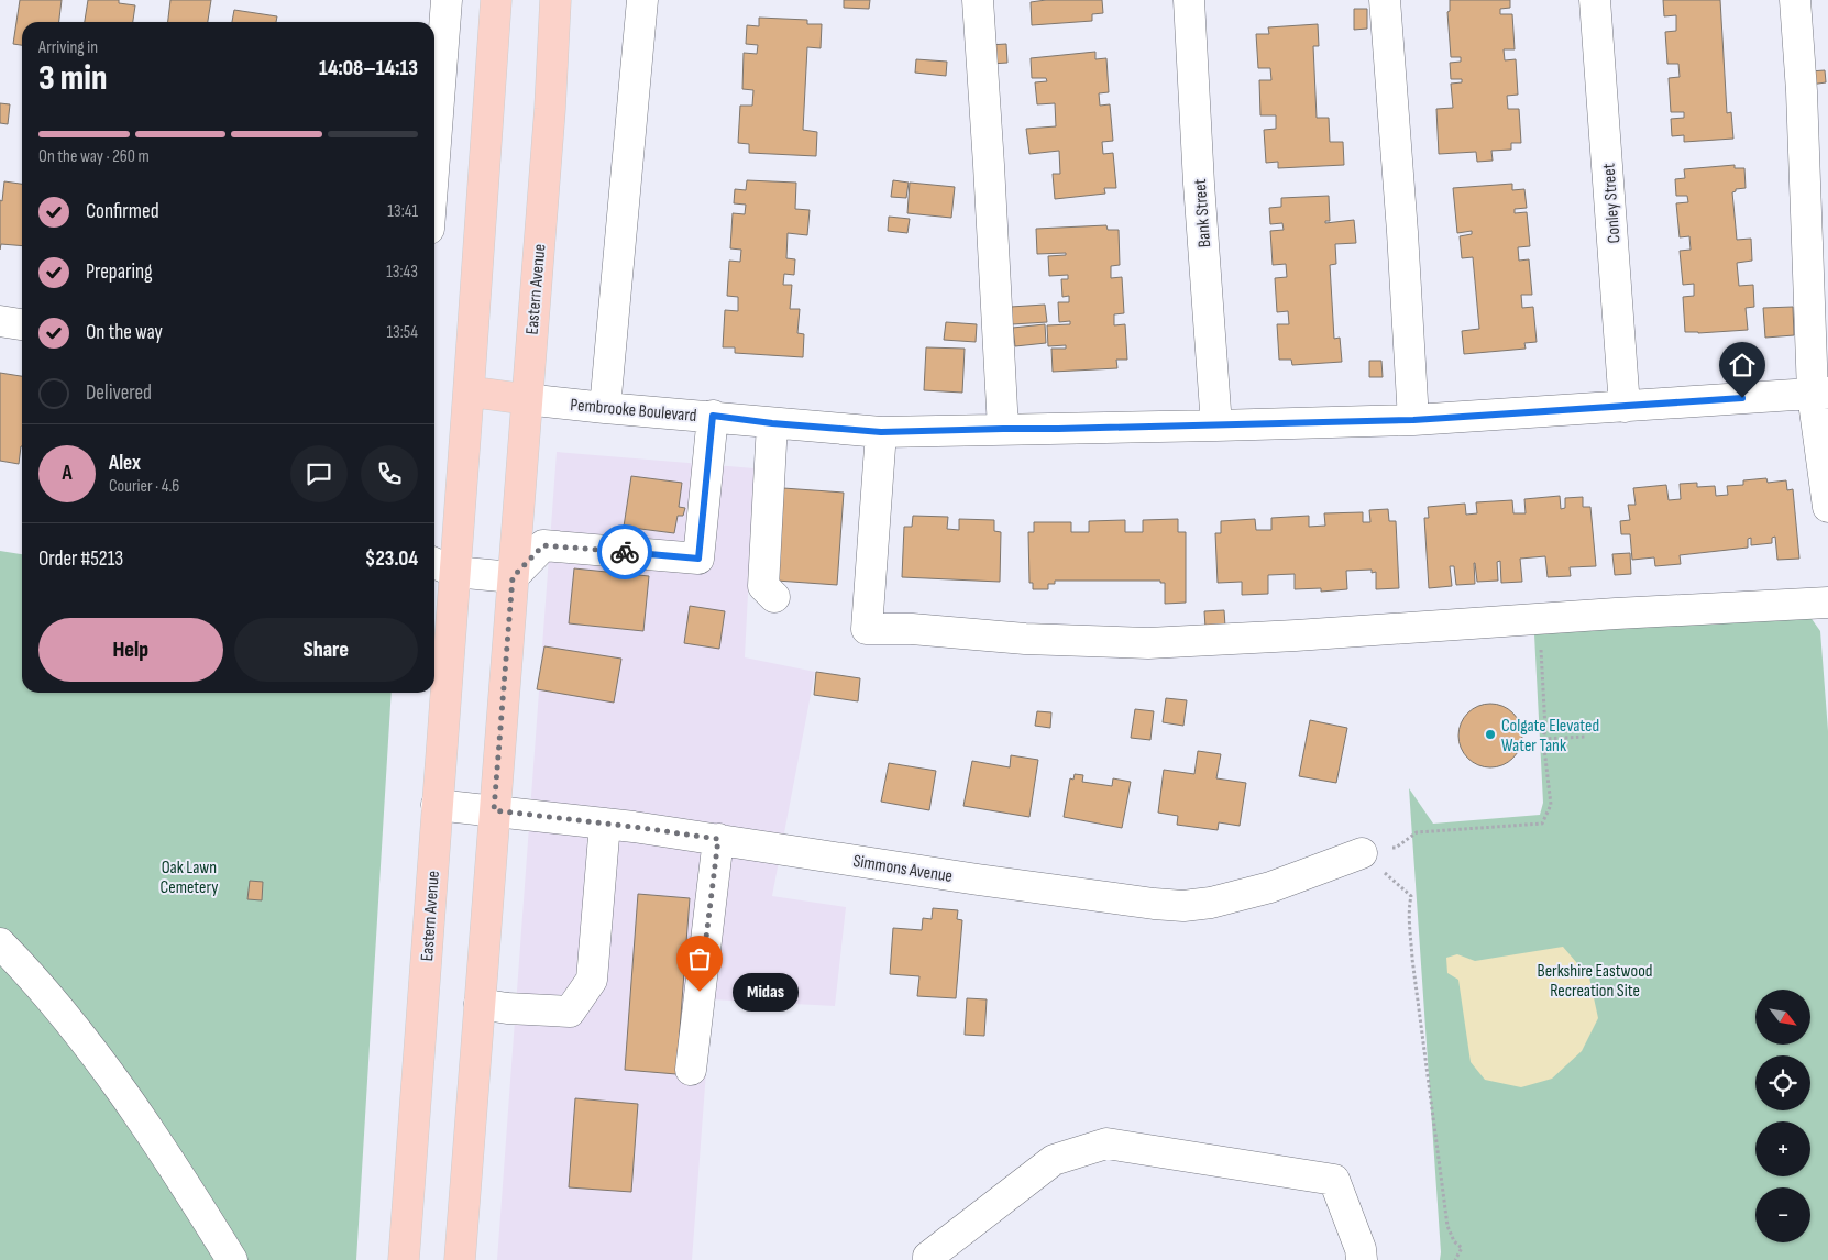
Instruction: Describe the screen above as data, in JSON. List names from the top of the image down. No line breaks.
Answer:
{"streets":{"main road":["Eastern Avenue"],"street":["Conley Street","Bank Street","Pembrooke Boulevard","Simmons Avenue"]},"crossings":[["Conley Street","Pembrooke Boulevard"],["Bank Street","Pembrooke Boulevard"],["Eastern Avenue","Pembrooke Boulevard"],["Eastern Avenue","Simmons Avenue"]],"parks":["Oak Lawn Cemetery","Berkshire Eastwood Recreation Site"],"places":["Colgate Elevated Water Tank","Midas"],"north":"bottom right","page":{"heading":["3 min","Arriving in","14:08–14:13"],"panel":["Alex","Courier · 4.6","Order #5213","$23.04"],"bar":"On the way · 260 m","list":[["Confirmed","13:41"],["Preparing","13:43"],["On the way","13:54"],"Delivered"],"round":"A","buttons":["Help","Share"],"bubble":"Midas","map_buttons":["+","−"]}}
